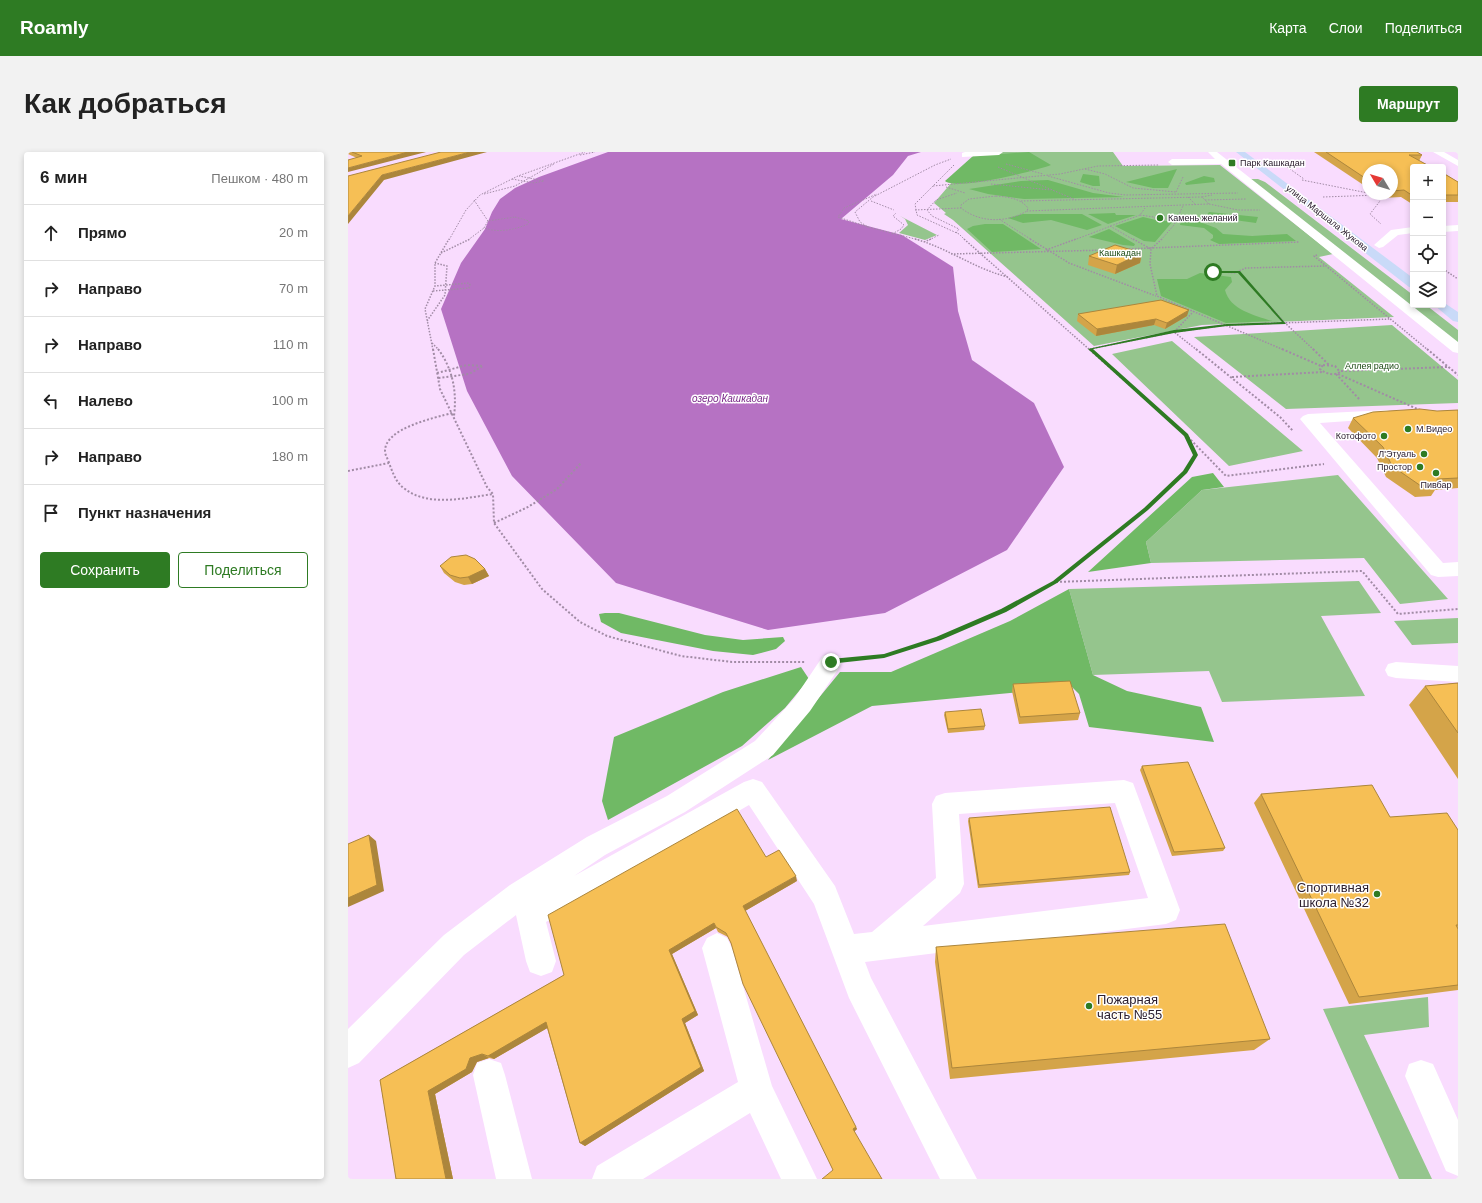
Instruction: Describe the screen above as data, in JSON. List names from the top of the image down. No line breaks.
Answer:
{"streets":{"main road":["улица Маршала Жукова"]},"water":["озеро Кашкадан"],"parks":["Кашкадан","Аллея радио"],"places":{"transit":["Парк Кашкадан"],"other":["Камень желаний","М.Видео","Котофото","Л'Этуаль","Простор","Пивбар","Спортивная школа №32","Пожарная часть №55"]},"north":"top left","page":{"header":"Roamly","nav":["Карта","Слои","Поделиться"],"buttons":["Маршрут",["Сохранить","Поделиться"]],"title":"Как добраться","heading":["6 мин","Пешком · 480 m"],"map_buttons":["+","−"],"list":[["Прямо","20 m"],["Направо","70 m"],["Направо","110 m"],["Налево","100 m"],["Направо","180 m"],"Пункт назначения"]}}
